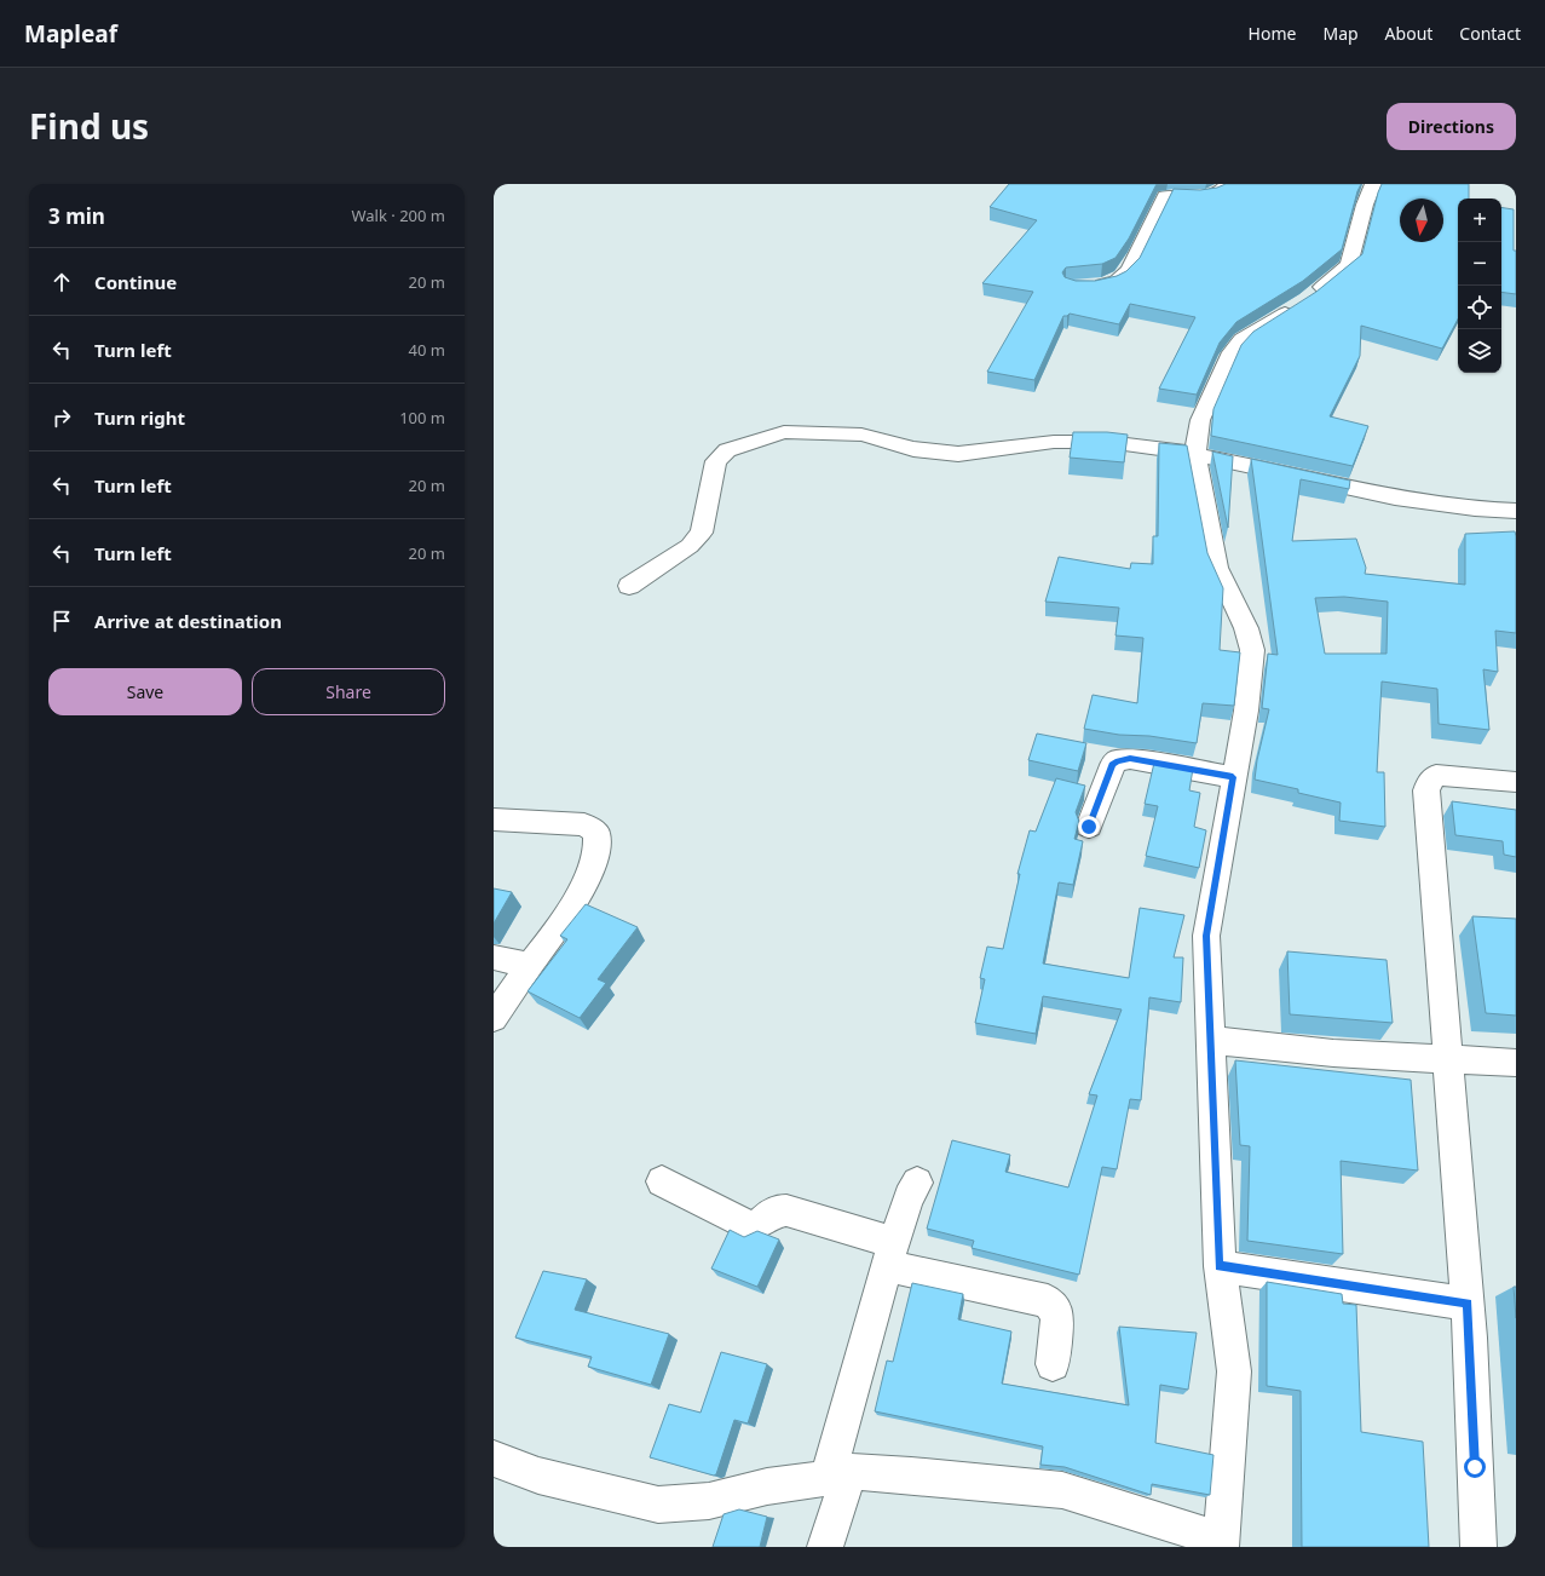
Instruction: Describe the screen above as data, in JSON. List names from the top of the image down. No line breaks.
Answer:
{"north":"bottom","page":{"header":"Mapleaf","nav":["Home","Map","About","Contact"],"title":"Find us","buttons":["Directions",["Save","Share"]],"heading":["3 min","Walk · 200 m"],"map_buttons":["+","−"],"list":[["Continue","20 m"],["Turn left","40 m"],["Turn right","100 m"],["Turn left","20 m"],["Turn left","20 m"],"Arrive at destination"]}}
